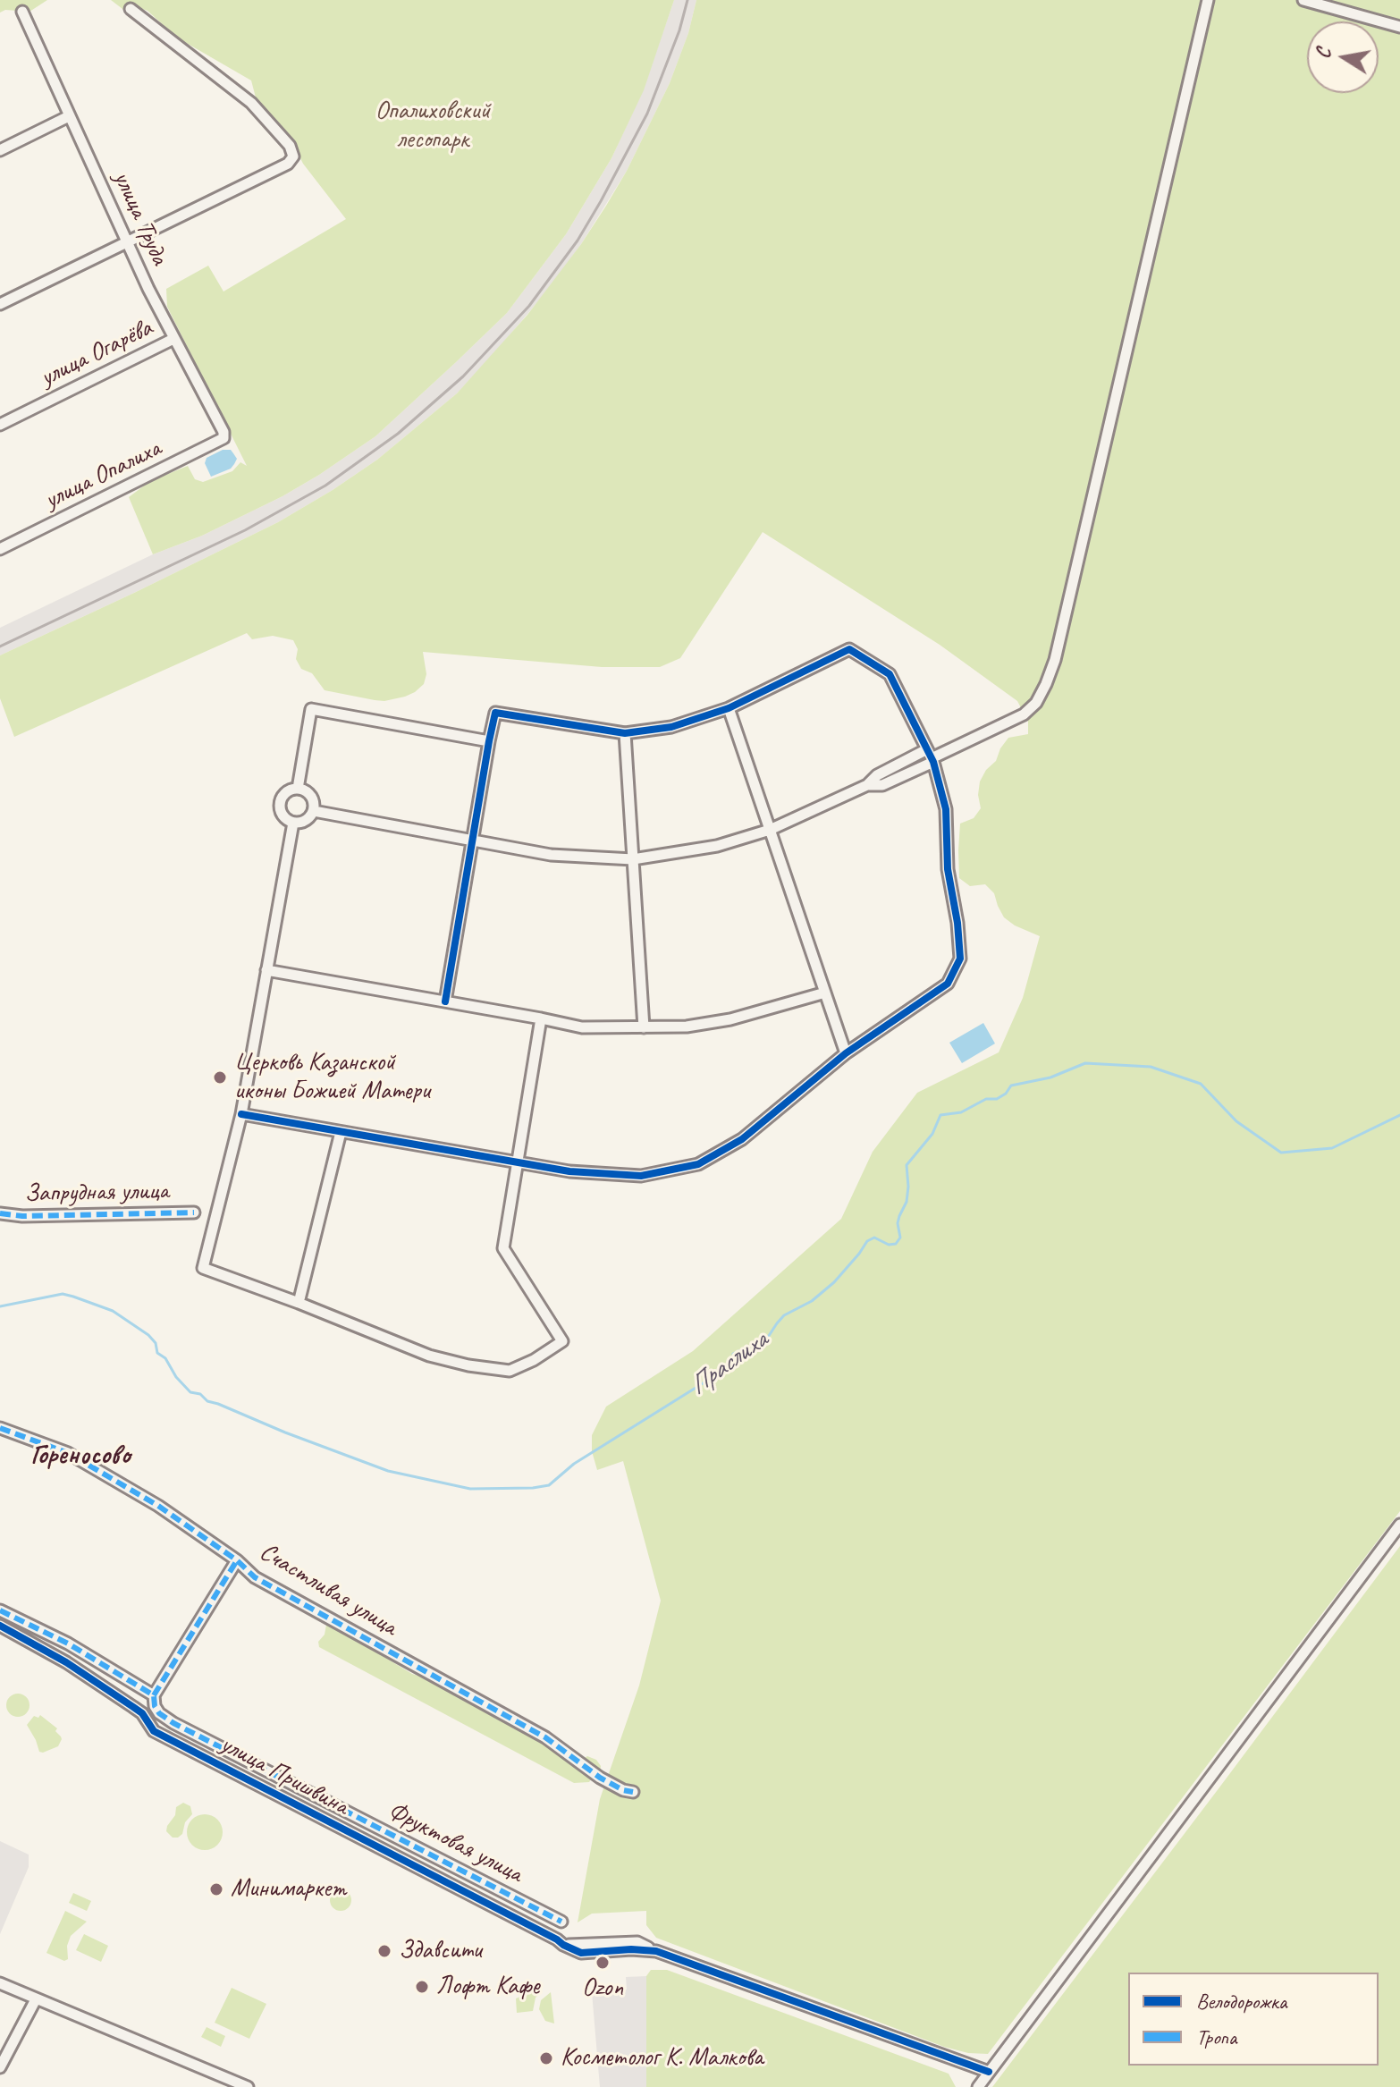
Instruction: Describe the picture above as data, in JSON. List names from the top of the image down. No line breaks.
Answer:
{"streets":{"street":["улица Труда","улица Огарёва","улица Опалиха","Запрудная улица","Счастливая улица","улица Пришвина","Фруктовая улица"]},"crossings":[["улица Труда","улица Огарёва"],["улица Труда","улица Опалиха"]],"districts":["Гореносово"],"water":["Праслиха"],"parks":["Опалиховский лесопарк"],"places":["Церковь Казанской иконы Божией Матери","Минимаркет","Здавсити","Ozon","Лофт Кафе","Косметолог К. Малкова"],"legend":["Велодорожка","Тропа"],"north":"left"}
